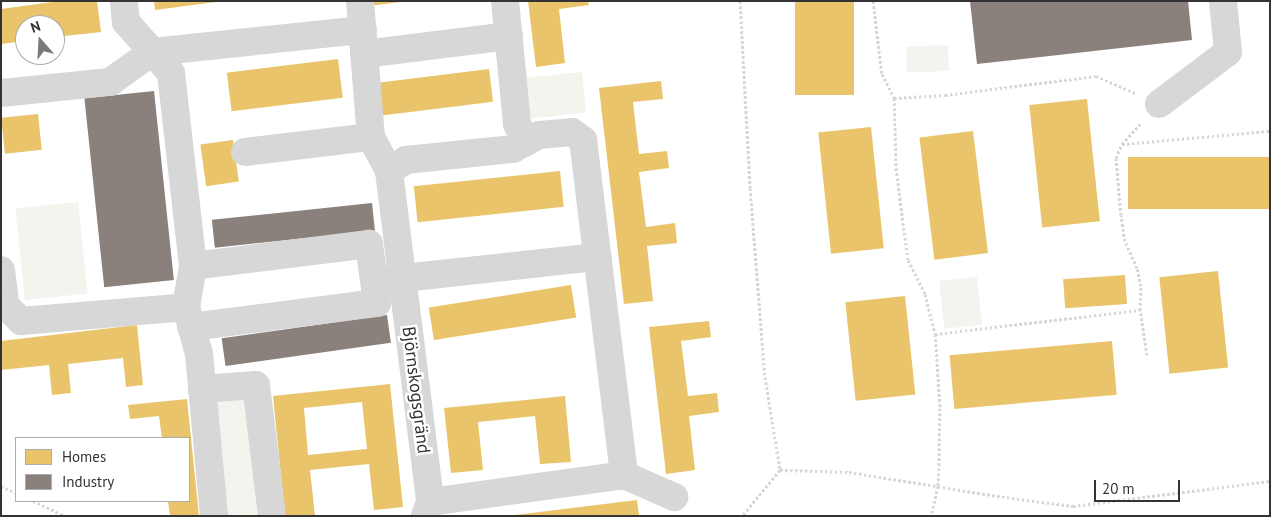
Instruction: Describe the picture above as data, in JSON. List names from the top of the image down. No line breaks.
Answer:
{"streets":{"street":["Björnskogsgränd"]},"legend":["Homes","Industry"],"scale_bar":"20 m","north":"top"}
